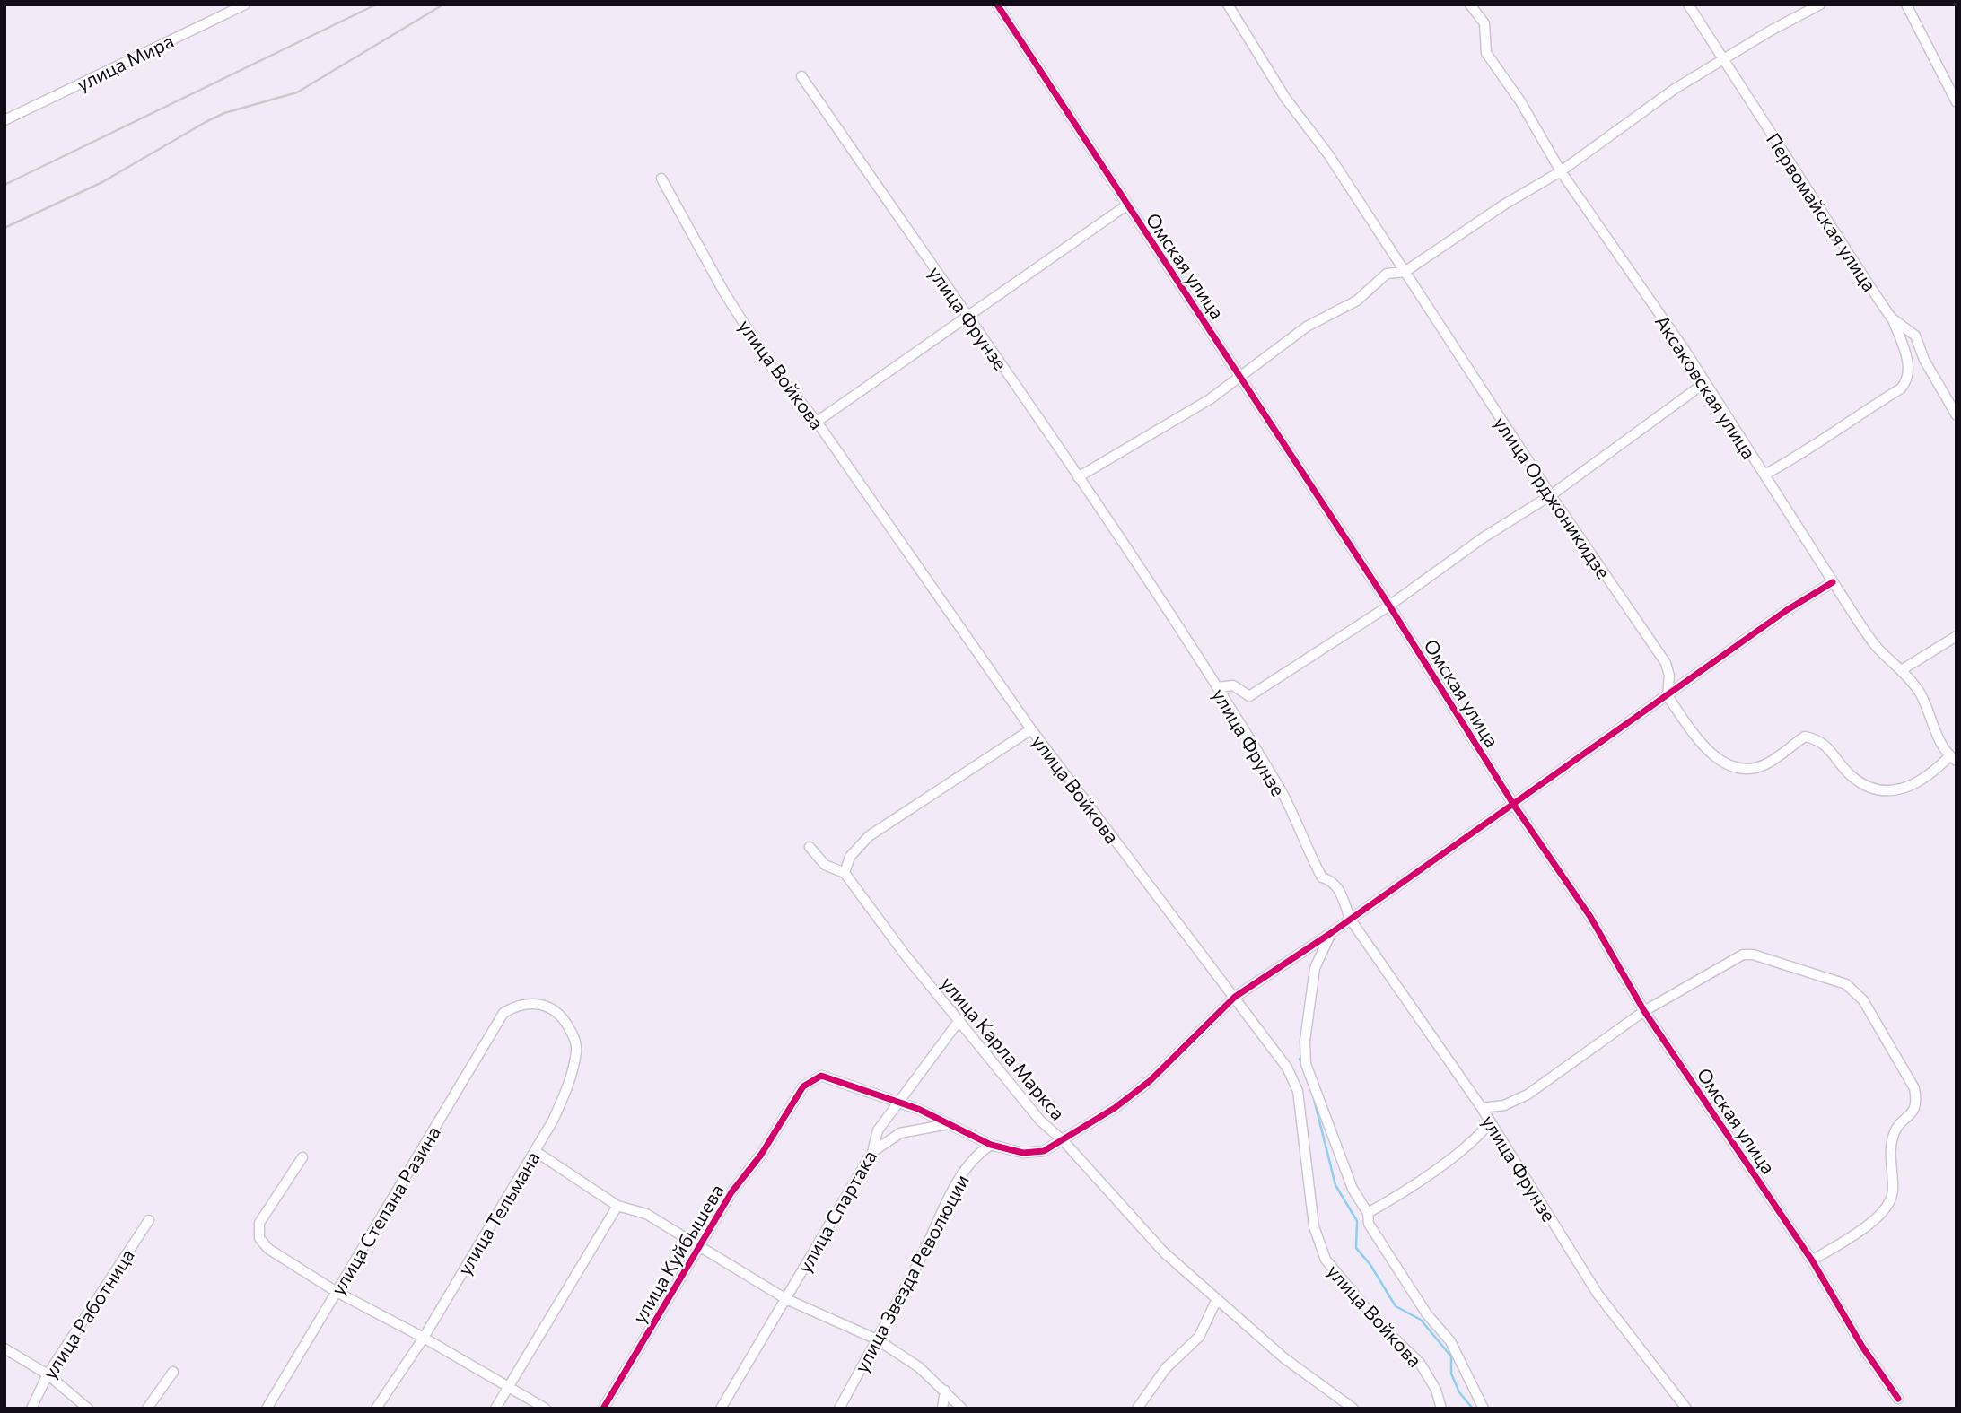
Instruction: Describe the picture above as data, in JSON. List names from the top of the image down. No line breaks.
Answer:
{"streets":{"street":["улица Мира","Первомайская улица","Омская улица","улица Фрунзе","улица Войкова","Аксаковская улица","улица Орджоникидзе","улица Карла Маркса","улица Степана Разина","улица Спартака","улица Тельмана","улица Куйбышева","улица Звезда Революции","улица Работница"]},"crossings":[["улица Карла Маркса","улица Спартака"],["улица Степана Разина","улица Тельмана"],["улица Спартака","улица Куйбышева"]]}
